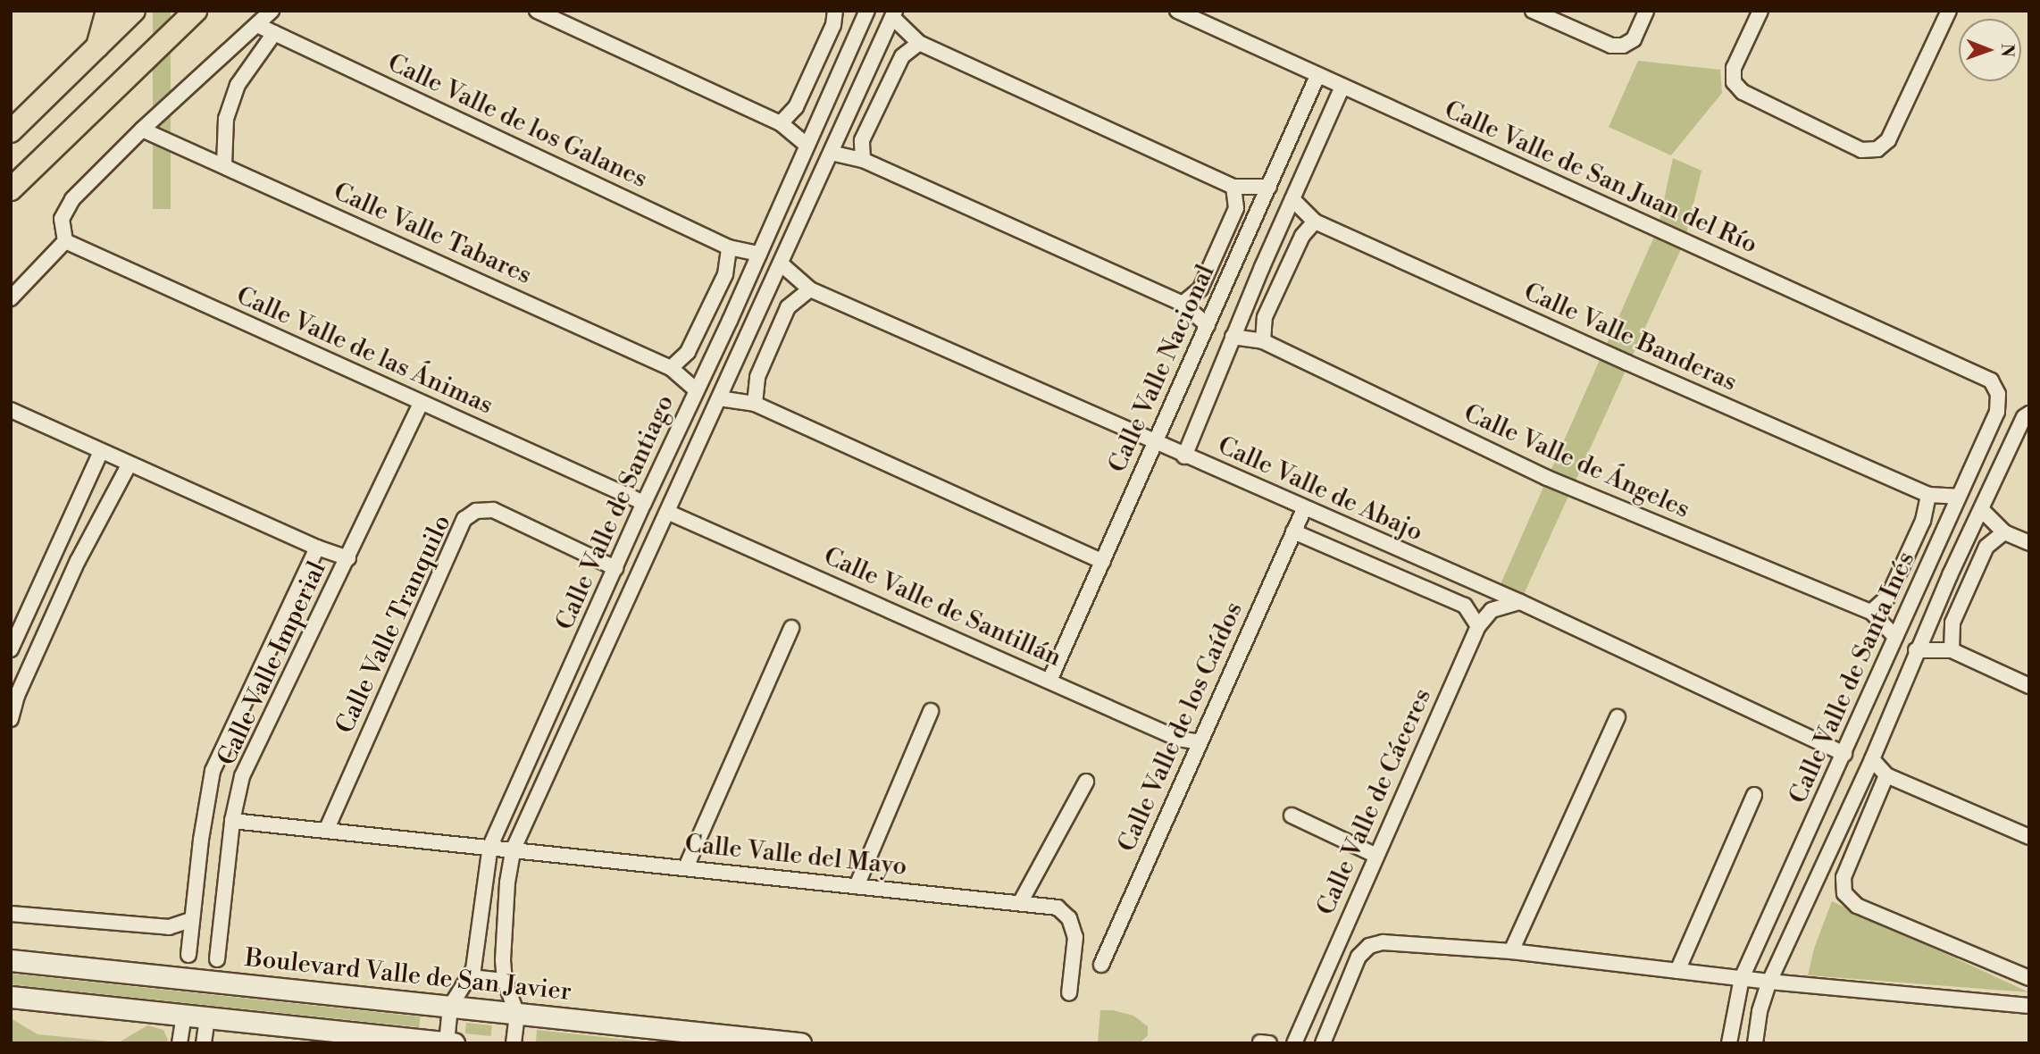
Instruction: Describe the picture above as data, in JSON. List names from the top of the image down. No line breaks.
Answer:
{"streets":{"main road":["Boulevard Valle de San Javier"],"street":["Calle Valle de los Galanes","Calle Valle de San Juan del Río","Calle Valle Tabares","Calle Valle Banderas","Calle Valle de las Ánimas","Calle Valle Nacional","Calle Valle de Ángeles","Calle Valle de Abajo","Calle Valle de Santiago","Calle Valle de Santillán","Calle Valle Tranquilo","Calle Valle Imperial","Calle Valle de Santa Inés","Calle Valle de los Caídos","Calle Valle de Cáceres","Calle Valle del Mayo"]},"crossings":[["Calle Valle de los Galanes","Calle Valle de Santiago"],["Calle Valle de San Juan del Río","Calle Valle Nacional"],["Calle Valle de San Juan del Río","Calle Valle de Santa Inés"],["Calle Valle Tabares","Calle Valle de Santiago"],["Calle Valle Banderas","Calle Valle Nacional"],["Calle Valle Banderas","Calle Valle de Santa Inés"],["Calle Valle de las Ánimas","Calle Valle de Santiago"],["Calle Valle de las Ánimas","Calle Valle Imperial"],["Calle Valle Nacional","Calle Valle de Ángeles"],["Calle Valle Nacional","Calle Valle de Abajo"],["Calle Valle Nacional","Calle Valle de Santillán"],["Calle Valle de Ángeles","Calle Valle de Santa Inés"],["Calle Valle de Abajo","Calle Valle de Santiago"],["Calle Valle de Abajo","Calle Valle de Santa Inés"],["Calle Valle de Abajo","Calle Valle de los Caídos"],["Calle Valle de Abajo","Calle Valle de Cáceres"],["Calle Valle de Santiago","Calle Valle de Santillán"],["Calle Valle de Santiago","Calle Valle Tranquilo"],["Calle Valle de Santiago","Calle Valle del Mayo"],["Calle Valle de Santiago","Boulevard Valle de San Javier"],["Calle Valle de Santillán","Calle Valle de los Caídos"],["Calle Valle Tranquilo","Calle Valle del Mayo"],["Calle Valle Imperial","Calle Valle del Mayo"]],"north":"right"}
